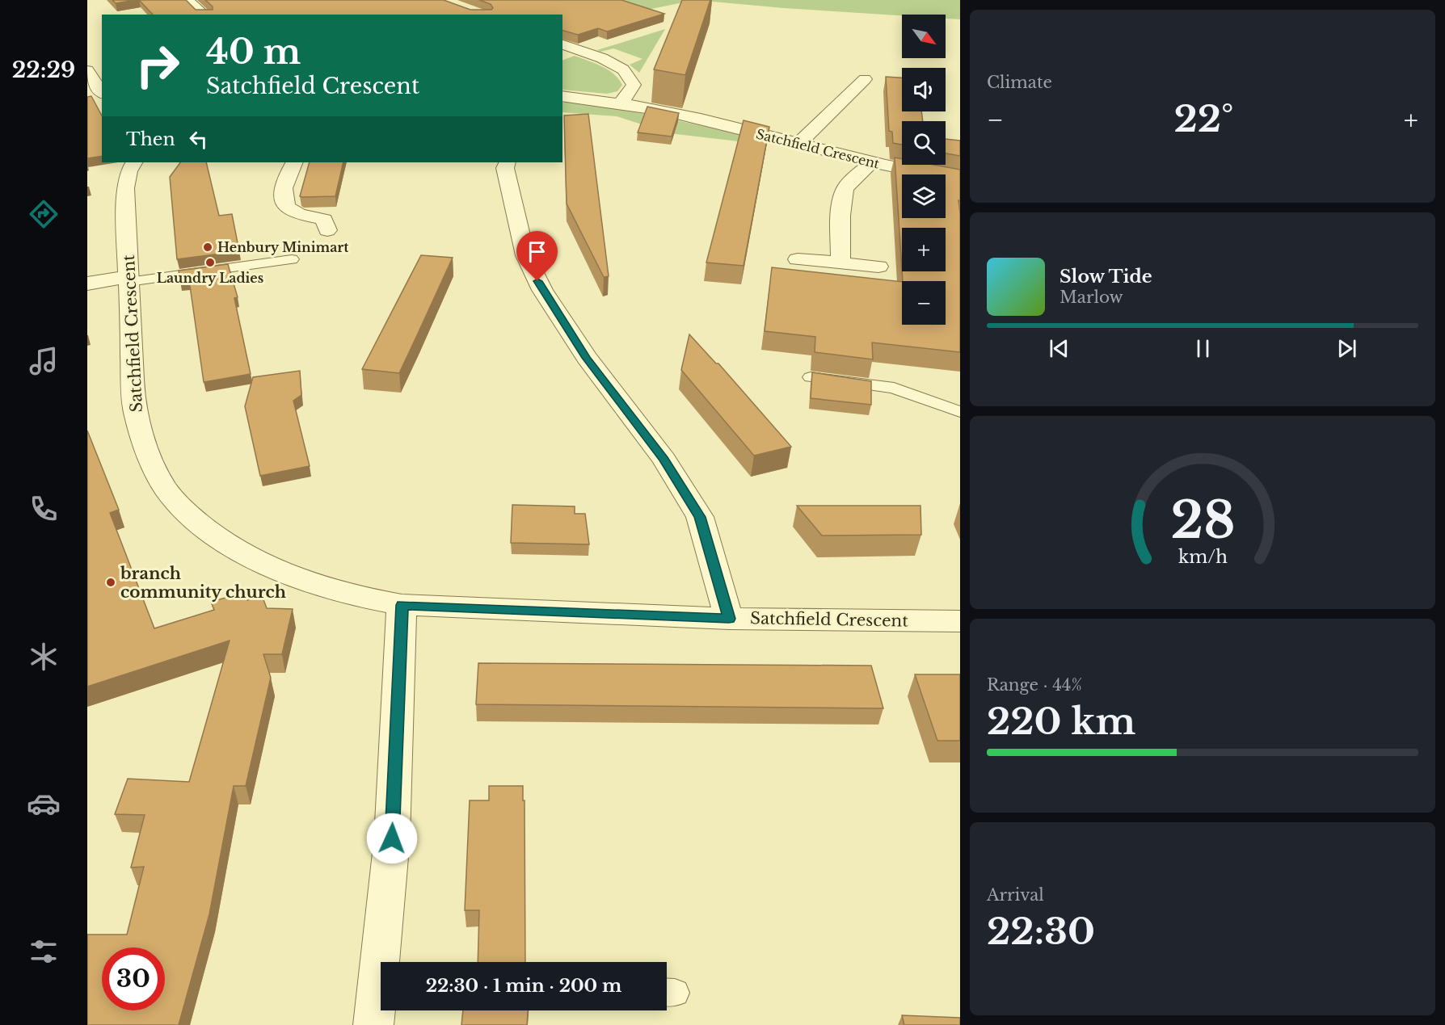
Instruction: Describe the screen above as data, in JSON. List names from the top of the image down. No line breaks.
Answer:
{"streets":{"street":["Satchfield Crescent"]},"places":["Henbury Minimart","Laundry Ladies","branch community church"],"north":"bottom right","page":{"tabs":"22:29","tile":["Climate",["Range · 44%","220 km"],["Arrival","22:30"]],"map_buttons":["+","−"],"turn":["40 m","Satchfield Crescent"],"heat":["−","22°","+"],"then":"Then","song":["Slow Tide","Marlow"],"limit":"30","trip":"22:30 · 1 min · 200 m","gauge":["28","km/h"]}}
